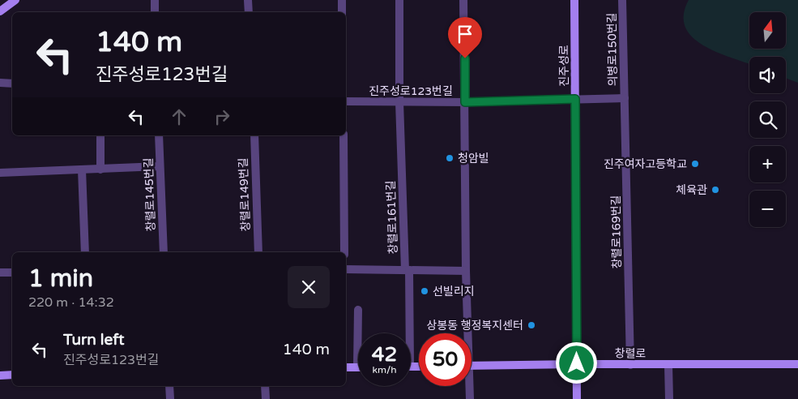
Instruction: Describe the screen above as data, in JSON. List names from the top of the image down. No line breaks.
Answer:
{"streets":{"street":["의병로150번길","진주성로","진주성로123번길","창렬로145번길","창렬로149번길","창렬로161번길","창렬로169번길","창렬로"]},"crossings":[["의병로150번길","진주성로123번길"],["의병로150번길","창렬로169번길"],["진주성로","진주성로123번길"],["진주성로","창렬로"],["진주성로123번길","창렬로161번길"],["진주성로123번길","창렬로169번길"],["창렬로169번길","창렬로"]],"places":["청암빌","진주여자고등학교","체육관","선빌리지","상봉동 행정복지센터"],"north":"top","page":{"map_buttons":["+","−"],"turn":["140 m","진주성로123번길"],"heading":["1 min","220 m · 14:32"],"list":[{"name":"Turn left","note":"진주성로123번길","value":"140 m"}],"speed":"42 km/h","limit":"50"}}
